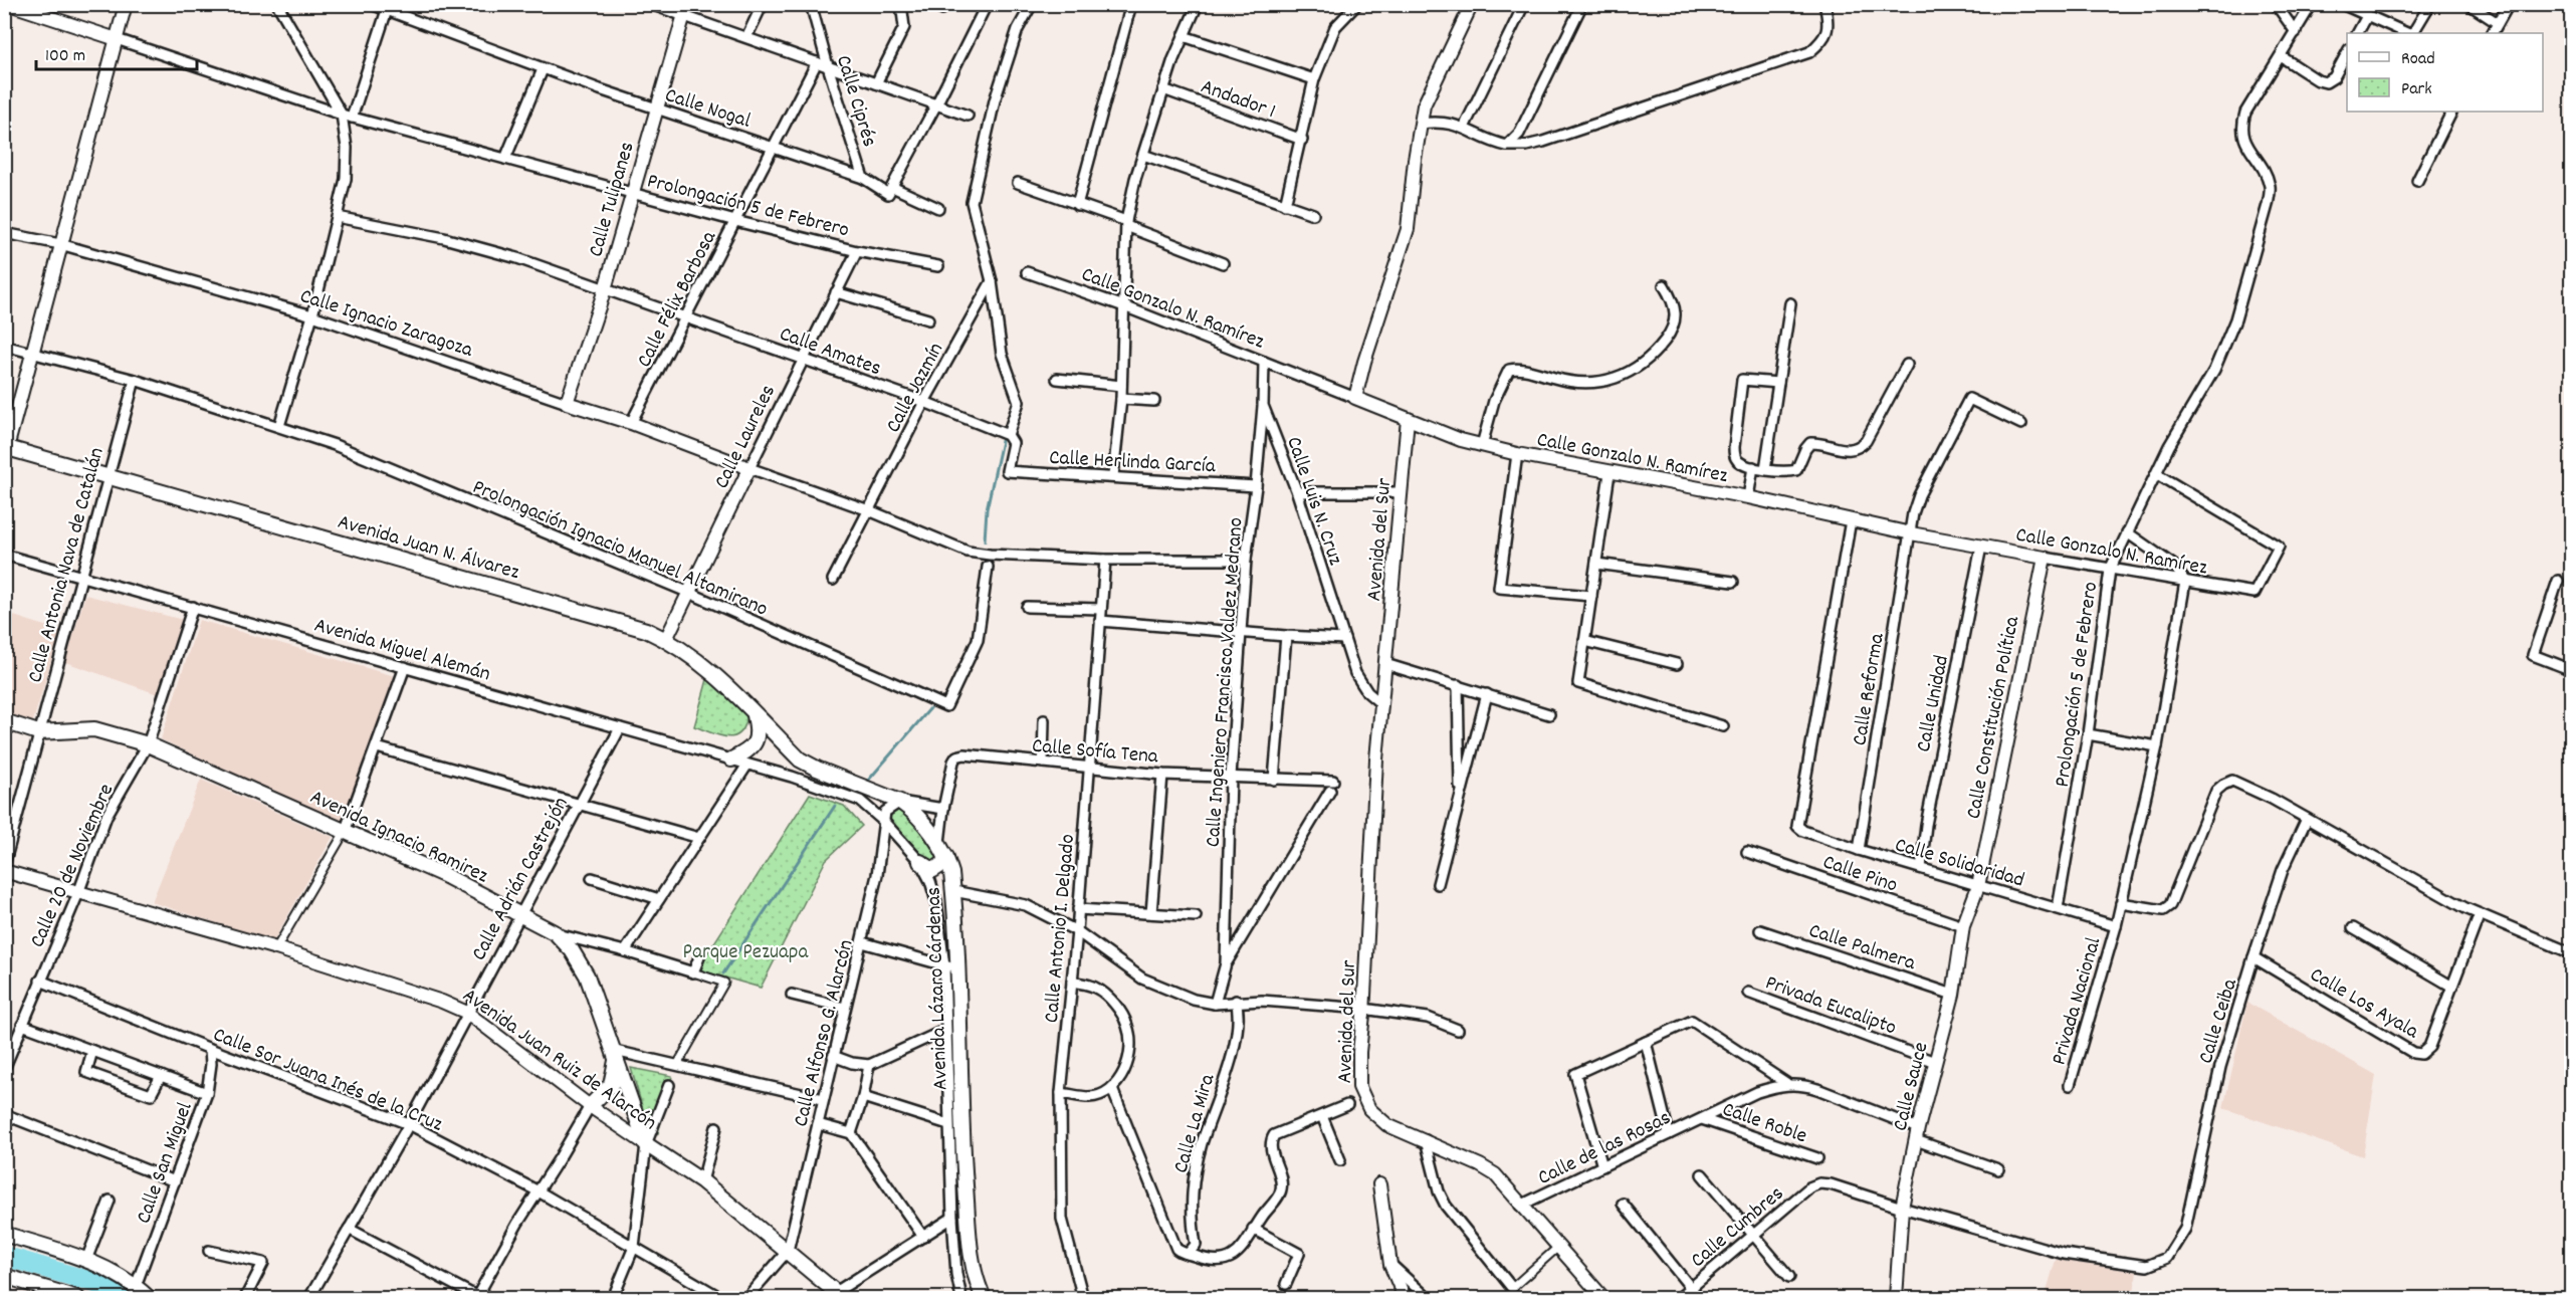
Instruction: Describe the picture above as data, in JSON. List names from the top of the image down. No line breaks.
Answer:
{"streets":{"main road":["Avenida Juan N. Álvarez","Avenida Ignacio Ramirez","Avenida Lázaro Cárdenas","Avenida Juan Ruiz de Alarcón"],"street":["Andador 1","Calle Ciprés","Calle Nogal","Calle Tulipanes","Prolongación 5 de Febrero","Calle Félix Barbosa","Calle Gonzalo N. Ramírez","Calle Ignacio Zaragoza","Calle Amates","Calle Jazmín","Calle Laureles","Calle Herlinda García","Calle Luis N. Cruz","Avenida del Sur","Prolongación Ignacio Manuel Altamirano","Calle Antonia Nava de Catalán","Avenida Miguel Alemán","Calle Ingeniero Francisco Valdez Medrano","Calle Reforma","Calle Unidad","Calle Constitución Política","Calle Sofía Tena","Calle Solidaridad","Calle 20 de Noviembre","Calle Pino","Calle Adrián Castrejón","Calle Antonio I. Delgado","Calle Palmera","Privada Nacional","Calle Los Ayala","Privada Eucalipto","Calle Ceiba","Calle Alfonso G. Alarcón","Calle Sor Juana Inés de la Cruz","Calle Sauce","Calle Roble","Calle La Mira","Calle de las Rosas","Calle San Miguel","Calle Cumbres"]},"crossings":[["Calle Ciprés","Calle Nogal"],["Calle Nogal","Calle Tulipanes"],["Calle Nogal","Calle Félix Barbosa"],["Calle Tulipanes","Prolongación 5 de Febrero"],["Calle Tulipanes","Calle Ignacio Zaragoza"],["Calle Tulipanes","Calle Amates"],["Prolongación 5 de Febrero","Calle Félix Barbosa"],["Prolongación 5 de Febrero","Calle Gonzalo N. Ramírez"],["Prolongación 5 de Febrero","Calle Laureles"],["Prolongación 5 de Febrero","Calle Solidaridad"],["Calle Félix Barbosa","Calle Ignacio Zaragoza"],["Calle Félix Barbosa","Calle Amates"],["Calle Gonzalo N. Ramírez","Avenida del Sur"],["Calle Gonzalo N. Ramírez","Calle Ingeniero Francisco Valdez Medrano"],["Calle Gonzalo N. Ramírez","Calle Reforma"],["Calle Gonzalo N. Ramírez","Calle Unidad"],["Calle Gonzalo N. Ramírez","Calle Constitución Política"],["Calle Gonzalo N. Ramírez","Calle Solidaridad"],["Calle Gonzalo N. Ramírez","Privada Nacional"],["Calle Ignacio Zaragoza","Calle Laureles"],["Calle Amates","Calle Jazmín"],["Calle Amates","Calle Laureles"],["Calle Amates","Calle Herlinda García"],["Calle Laureles","Avenida Juan N. Álvarez"],["Calle Laureles","Prolongación Ignacio Manuel Altamirano"],["Calle Herlinda García","Calle Ingeniero Francisco Valdez Medrano"],["Calle Luis N. Cruz","Avenida del Sur"],["Calle Luis N. Cruz","Calle Ingeniero Francisco Valdez Medrano"],["Avenida del Sur","Calle de las Rosas"],["Avenida Juan N. Álvarez","Calle Antonia Nava de Catalán"],["Avenida Juan N. Álvarez","Avenida Lázaro Cárdenas"],["Prolongación Ignacio Manuel Altamirano","Calle Antonia Nava de Catalán"],["Calle Antonia Nava de Catalán","Avenida Miguel Alemán"],["Calle Antonia Nava de Catalán","Avenida Ignacio Ramirez"],["Avenida Miguel Alemán","Calle 20 de Noviembre"],["Avenida Miguel Alemán","Calle Adrián Castrejón"],["Avenida Miguel Alemán","Avenida Lázaro Cárdenas"],["Calle Ingeniero Francisco Valdez Medrano","Calle Sofía Tena"],["Calle Reforma","Calle Solidaridad"],["Calle Unidad","Calle Solidaridad"],["Calle Constitución Política","Calle Solidaridad"],["Calle Constitución Política","Calle Sauce"],["Calle Sofía Tena","Calle Antonio I. Delgado"],["Avenida Ignacio Ramirez","Calle 20 de Noviembre"],["Avenida Ignacio Ramirez","Calle Adrián Castrejón"],["Avenida Ignacio Ramirez","Avenida Juan Ruiz de Alarcón"],["Calle Solidaridad","Privada Nacional"],["Calle Solidaridad","Calle Sauce"],["Calle 20 de Noviembre","Avenida Juan Ruiz de Alarcón"],["Calle 20 de Noviembre","Calle Sor Juana Inés de la Cruz"],["Calle Pino","Calle Sauce"],["Calle Adrián Castrejón","Avenida Juan Ruiz de Alarcón"],["Calle Adrián Castrejón","Calle Sor Juana Inés de la Cruz"],["Calle Palmera","Calle Sauce"],["Avenida Lázaro Cárdenas","Calle Alfonso G. Alarcón"],["Calle Los Ayala","Calle Ceiba"],["Privada Eucalipto","Calle Sauce"],["Calle Ceiba","Calle Sauce"],["Calle Ceiba","Calle Cumbres"],["Calle Alfonso G. Alarcón","Avenida Juan Ruiz de Alarcón"],["Calle Sor Juana Inés de la Cruz","Calle San Miguel"],["Calle Sauce","Calle Cumbres"],["Calle Roble","Calle de las Rosas"]],"parks":["Parque Pezuapa"],"legend":["Road","Park"],"scale_bar":"100 m"}
